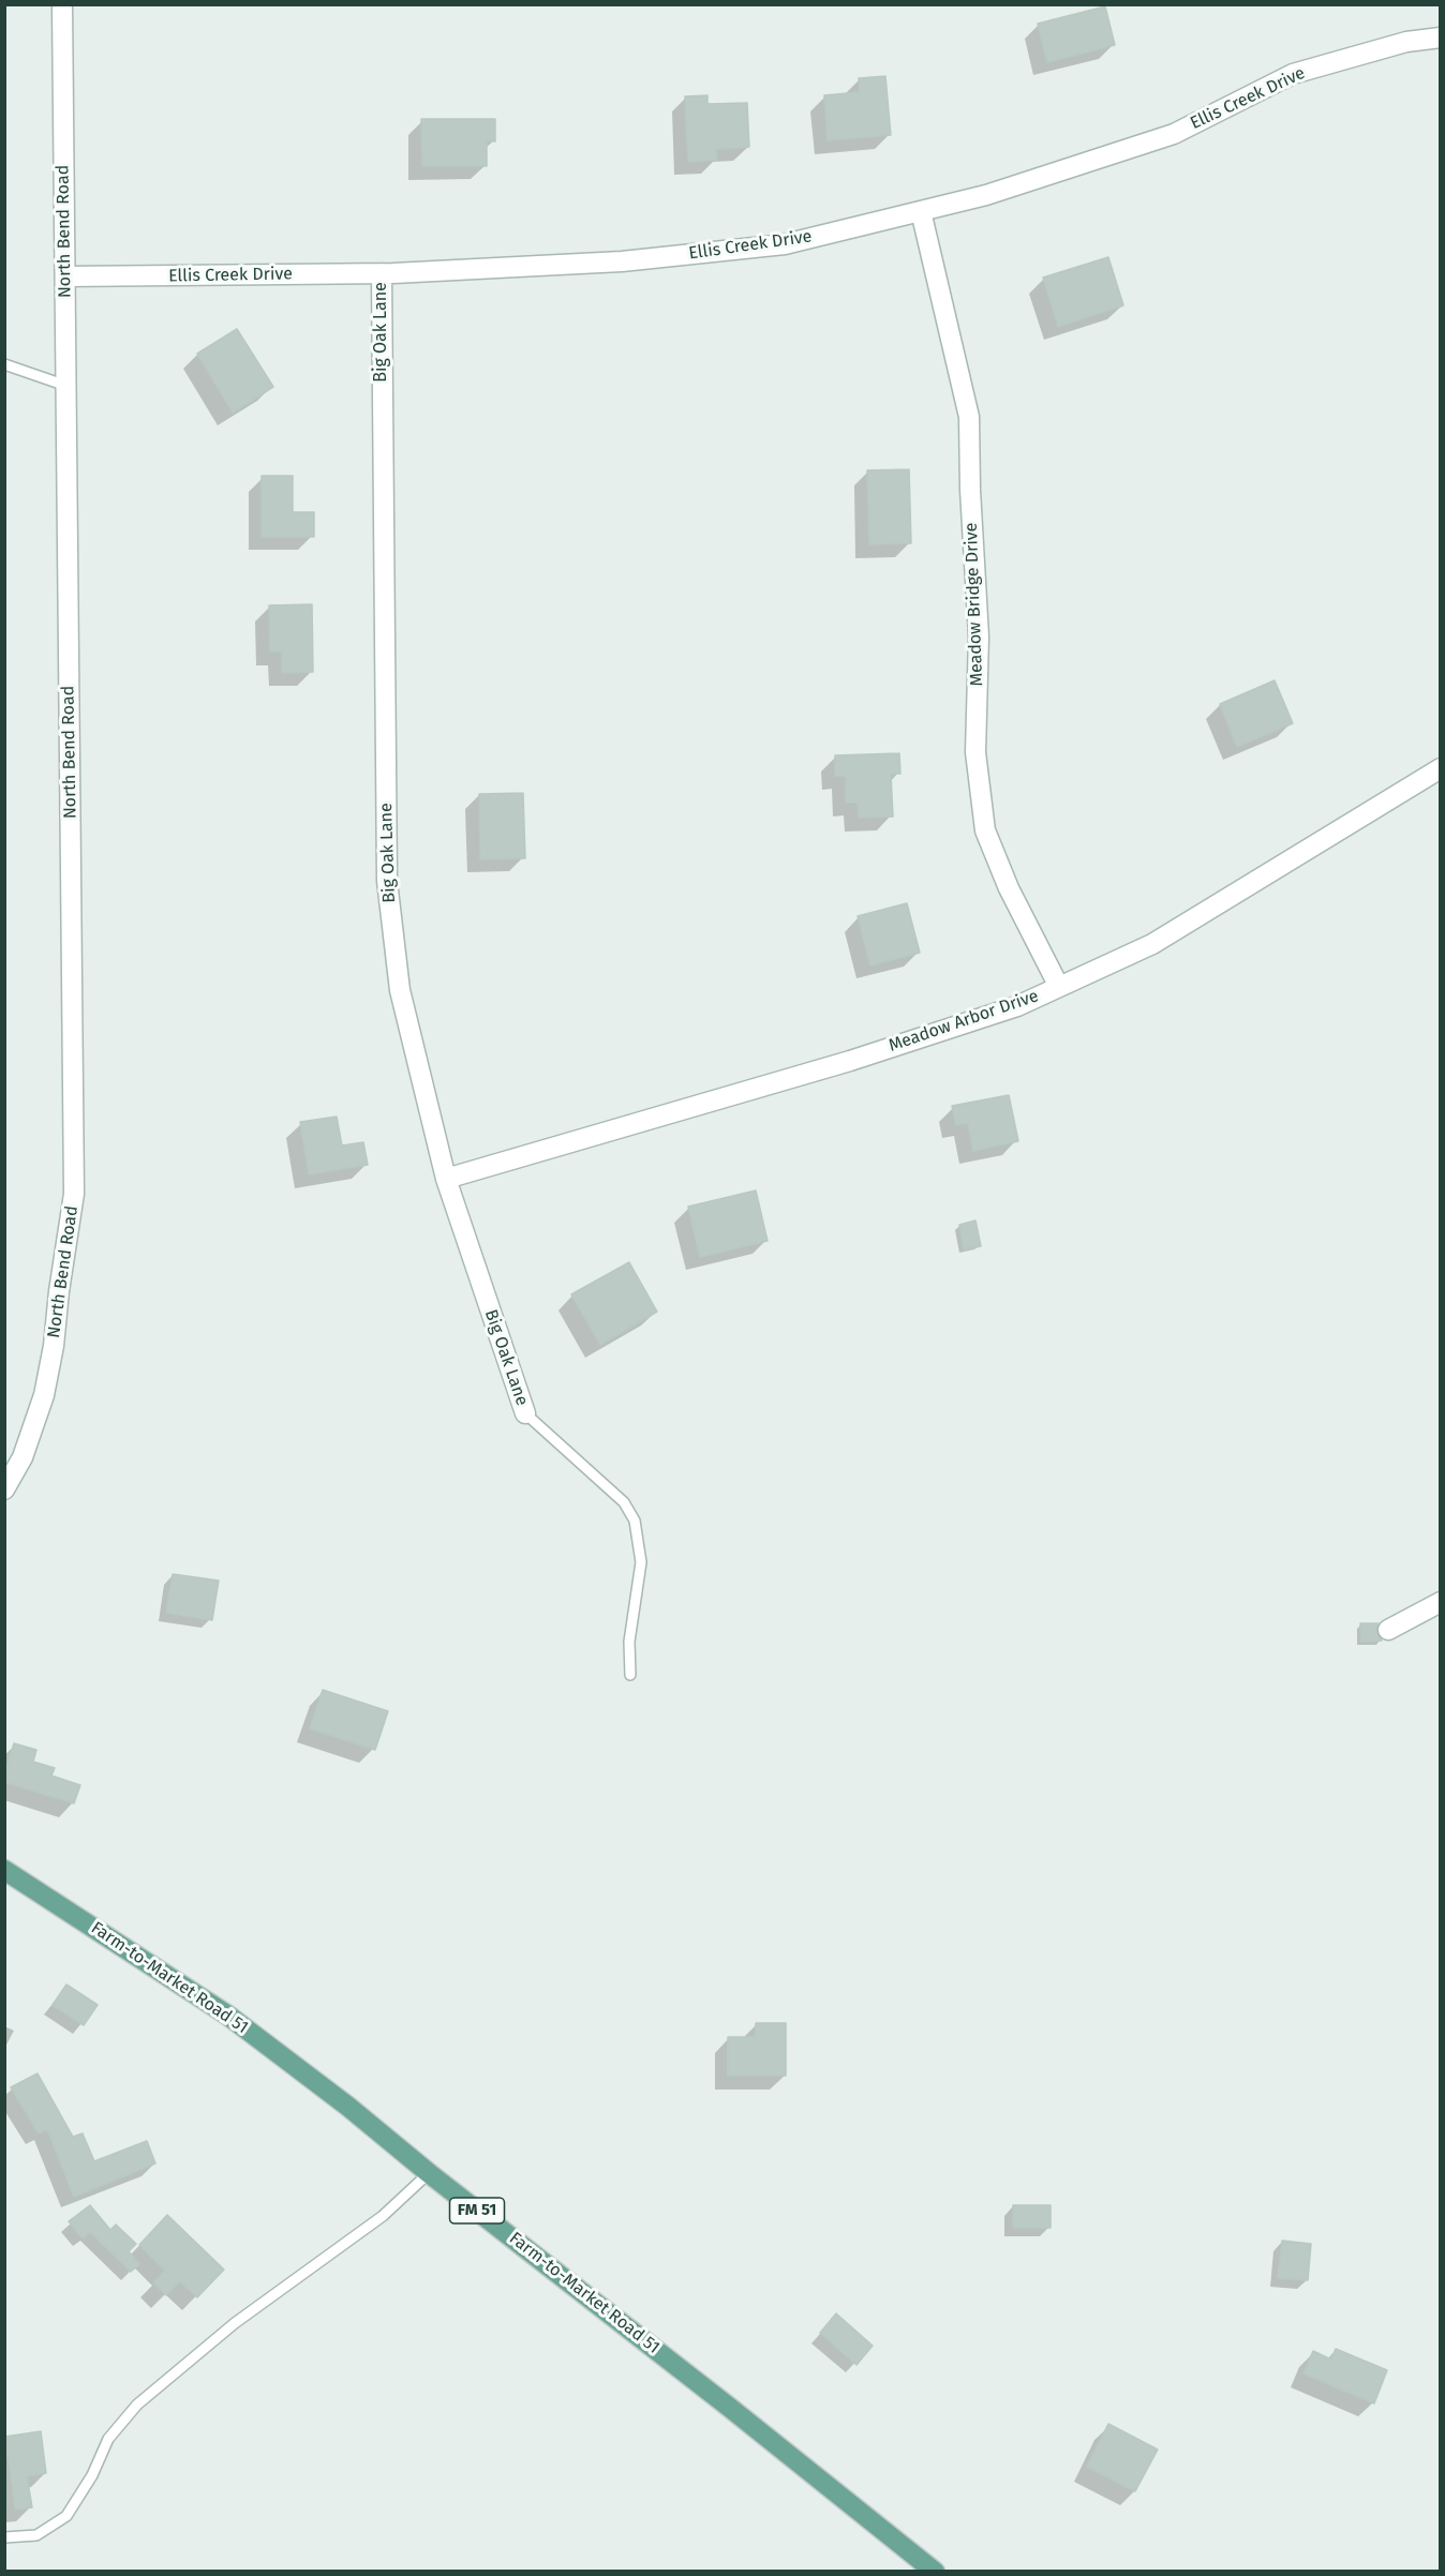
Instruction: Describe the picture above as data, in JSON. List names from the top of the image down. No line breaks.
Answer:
{"streets":{"main road":["Farm-to-Market Road 51","FM 51"],"street":["Ellis Creek Drive","North Bend Road","Big Oak Lane","Meadow Bridge Drive","Meadow Arbor Drive"]},"crossings":[["Ellis Creek Drive","North Bend Road"],["Ellis Creek Drive","Big Oak Lane"],["Ellis Creek Drive","Meadow Bridge Drive"],["Big Oak Lane","Meadow Arbor Drive"],["Meadow Bridge Drive","Meadow Arbor Drive"]]}
